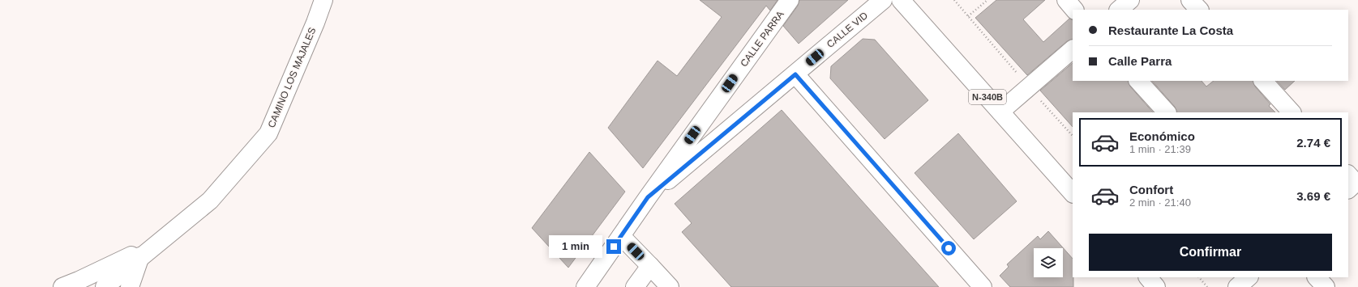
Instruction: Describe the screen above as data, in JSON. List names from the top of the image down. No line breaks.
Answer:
{"streets":{"street":["CALLE VID","CALLE PARRA","CAMINO LOS MAJALES","N-340B"]},"crossings":[["CALLE VID","CALLE PARRA"]],"page":{"banner":["Restaurante La Costa","Calle Parra"],"list":[{"name":"Económico","note":"1 min · 21:39","value":"2.74 €"},{"name":"Confort","note":"2 min · 21:40","value":"3.69 €"}],"buttons":"Confirmar","bubble":"1 min"}}
